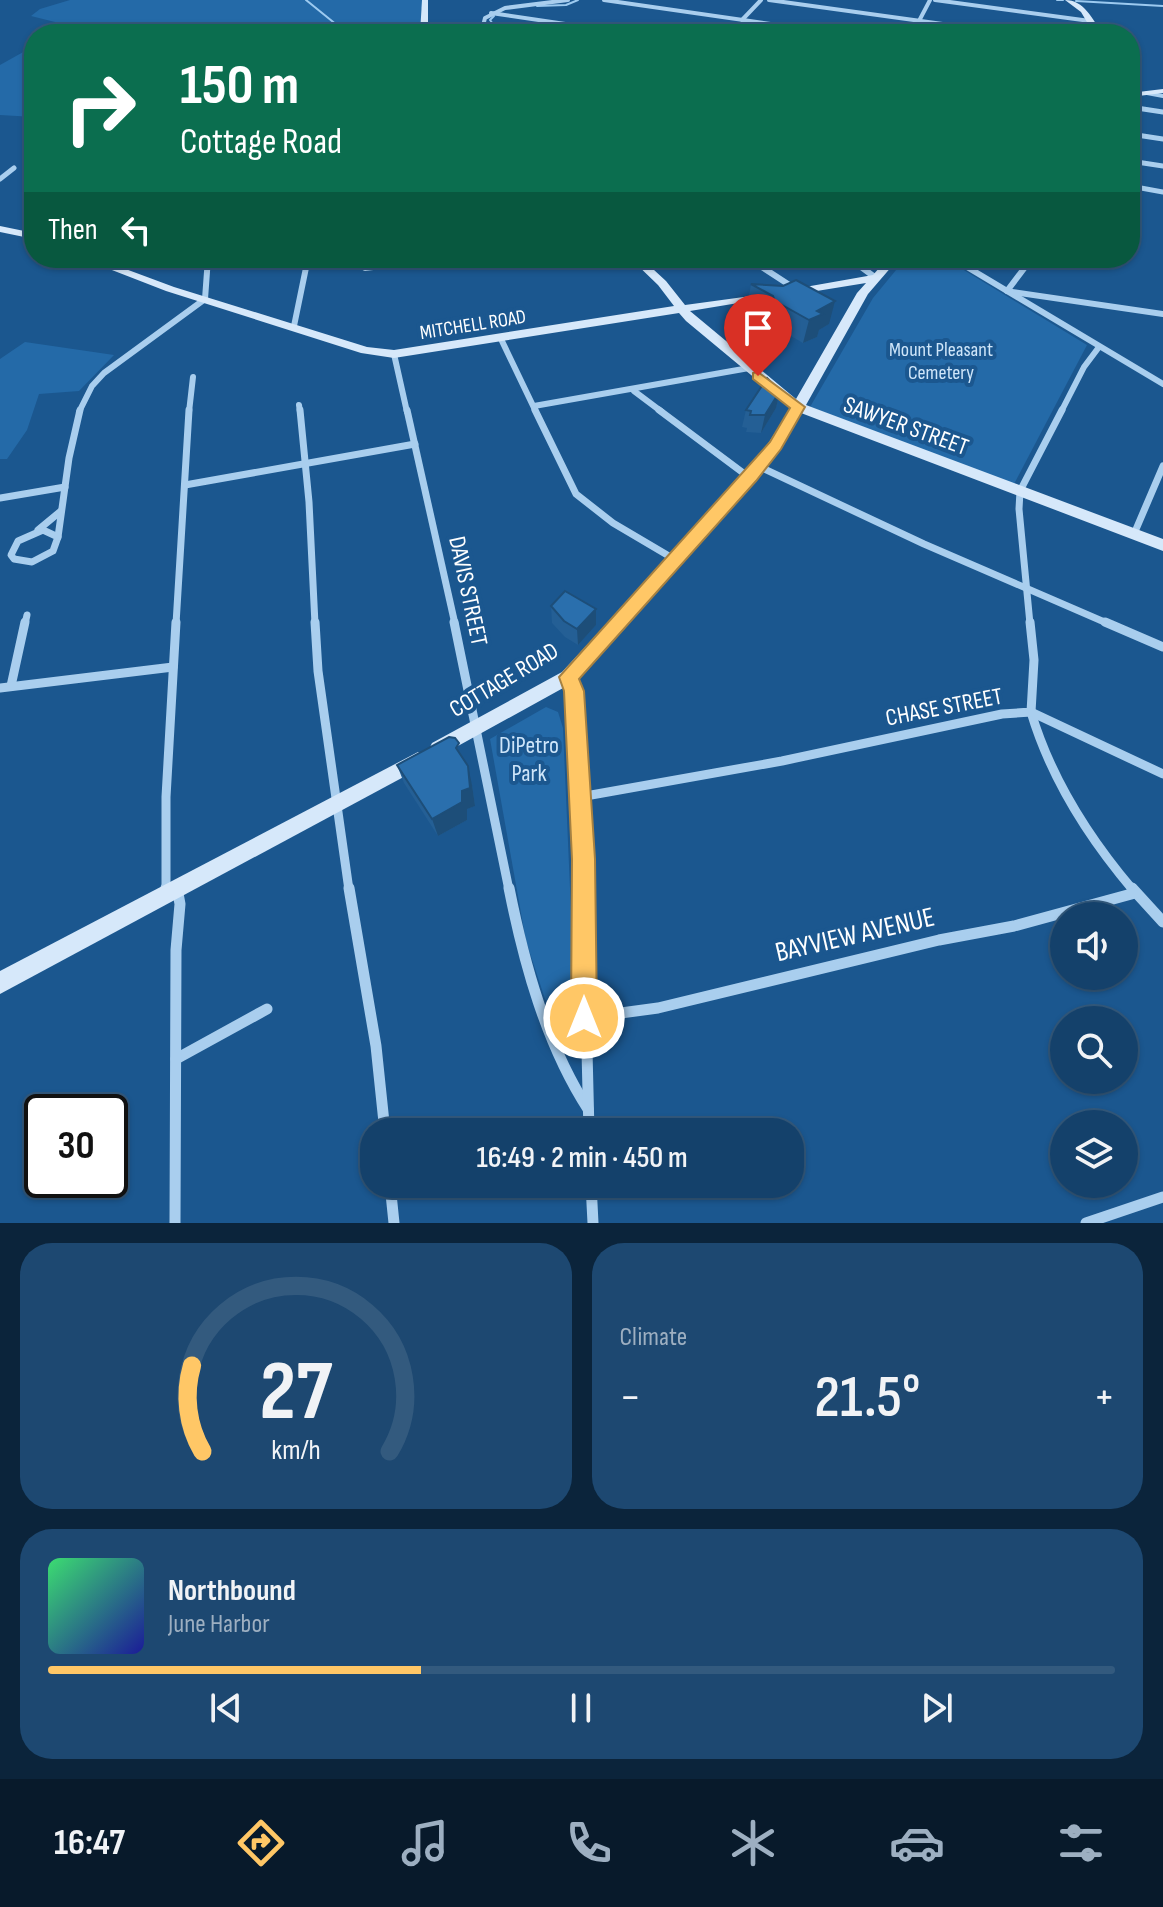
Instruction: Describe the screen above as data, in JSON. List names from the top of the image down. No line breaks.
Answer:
{"streets":{"street":["MITCHELL ROAD","SAWYER STREET","DAVIS STREET","COTTAGE ROAD","CHASE STREET","BAYVIEW AVENUE"]},"crossings":[["MITCHELL ROAD","SAWYER STREET"],["MITCHELL ROAD","DAVIS STREET"],["MITCHELL ROAD","COTTAGE ROAD"],["SAWYER STREET","COTTAGE ROAD"],["SAWYER STREET","CHASE STREET"],["DAVIS STREET","COTTAGE ROAD"]],"parks":["Mount Pleasant Cemetery","DiPetro Park"],"page":{"turn":["150 m","Cottage Road"],"then":"Then","limit":"30","trip":"16:49 · 2 min · 450 m","tile":"Climate","heat":["−","21.5°","+"],"song":["Northbound","June Harbor"],"tabs":"16:47","gauge":["27","km/h"]}}
